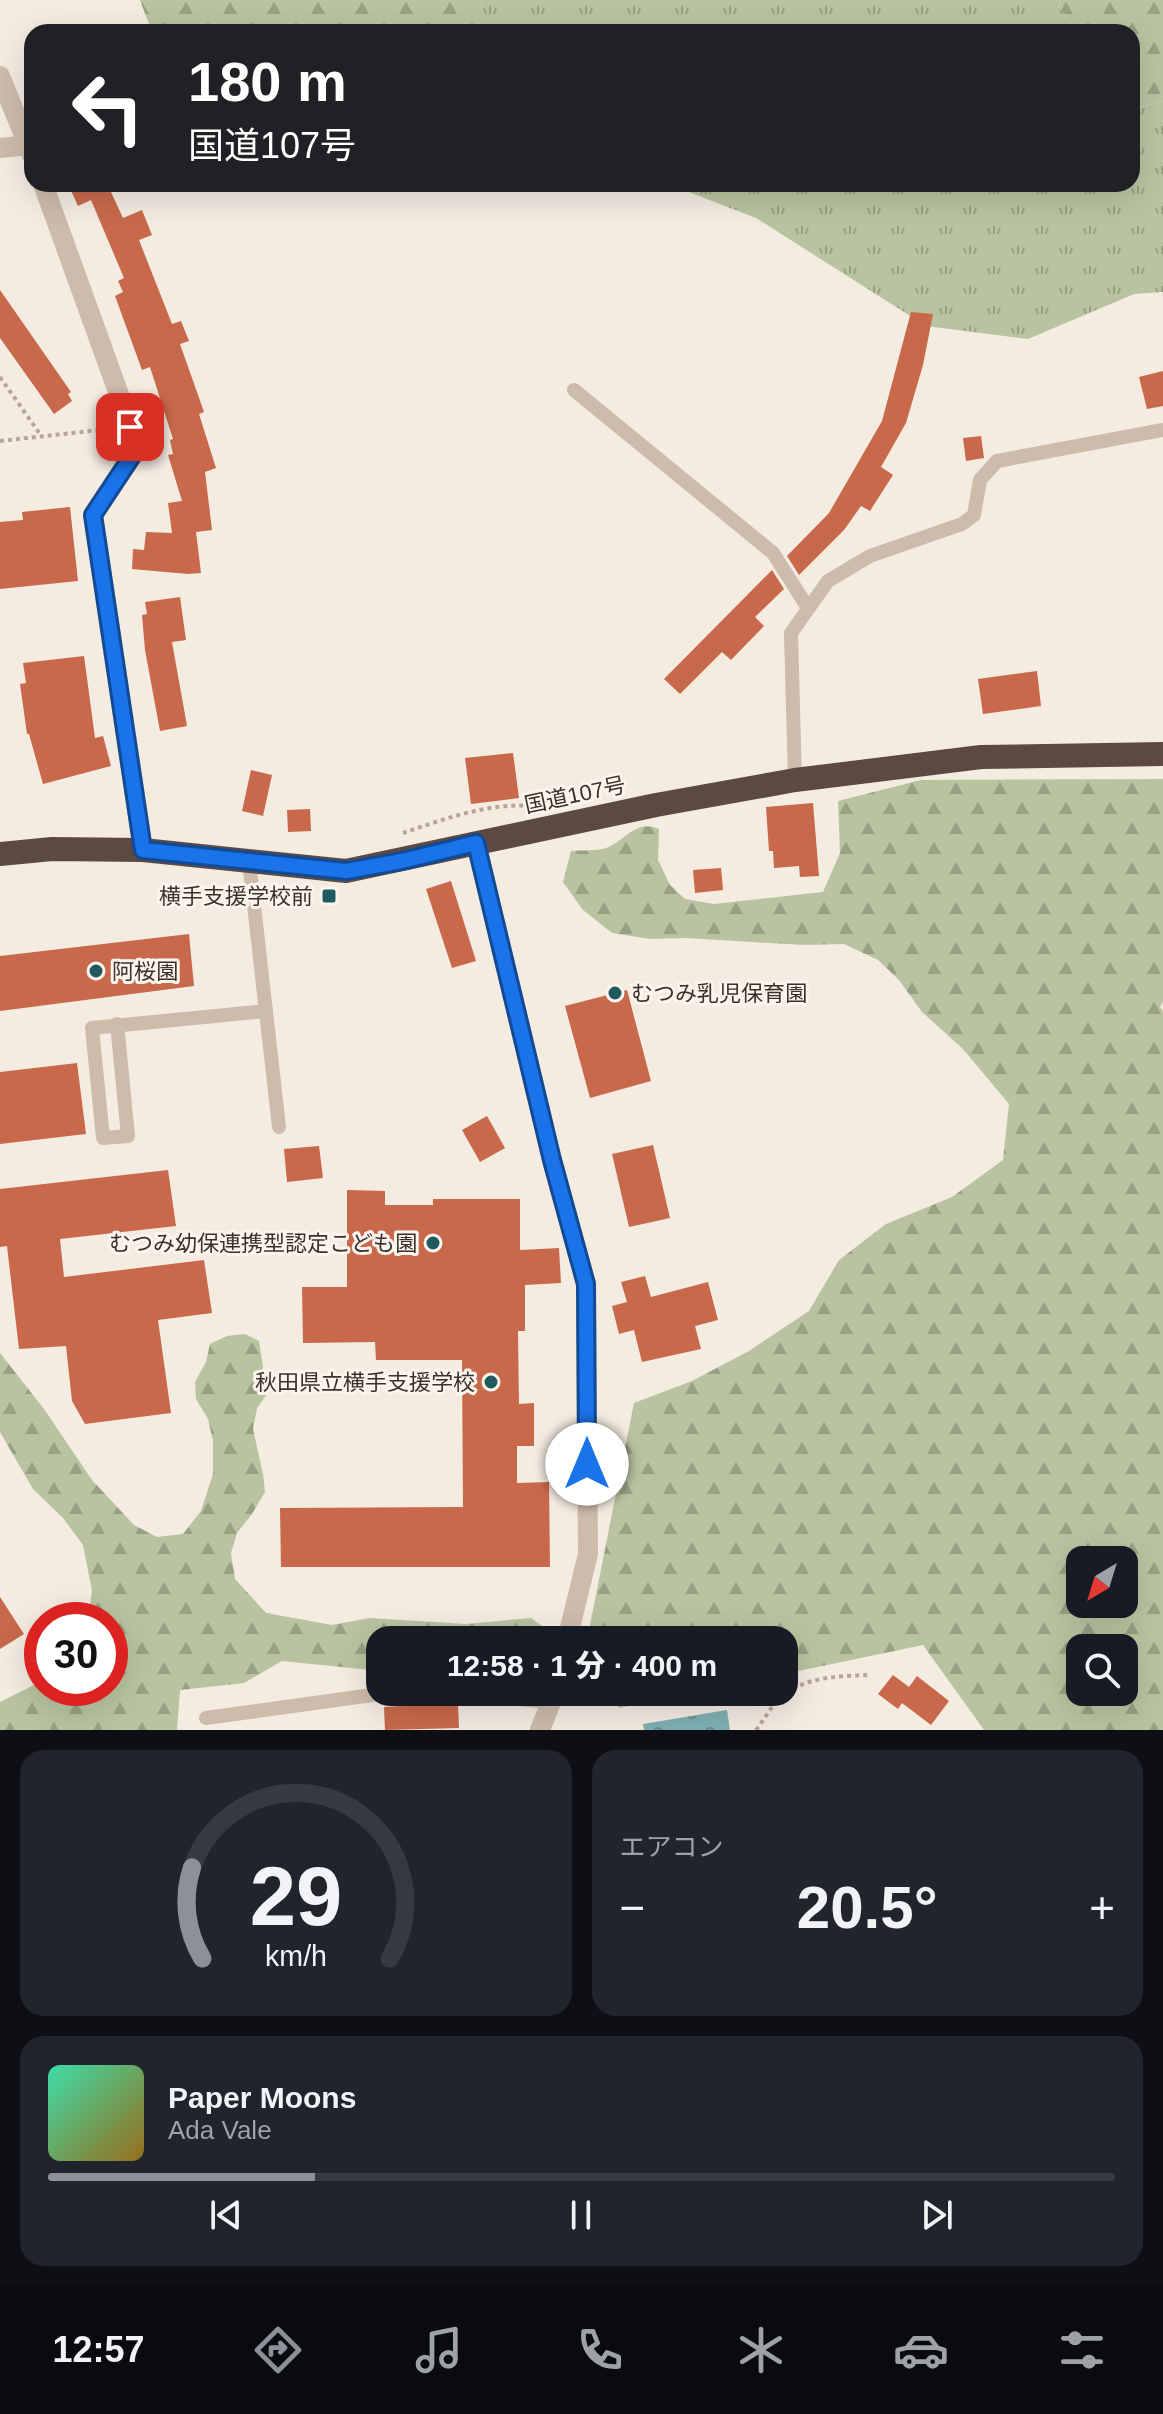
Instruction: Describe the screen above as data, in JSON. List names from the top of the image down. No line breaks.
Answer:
{"streets":{"highway":["国道107号"]},"places":{"transit":["横手支援学校前"],"other":["阿桜園","むつみ乳児保育園","むつみ幼保連携型認定こども園","秋田県立横手支援学校"]},"north":"bottom left","page":{"turn":["180 m","国道107号"],"limit":"30","trip":"12:58 · 1 分 · 400 m","tile":"エアコン","heat":["−","20.5°","+"],"song":["Paper Moons","Ada Vale"],"tabs":"12:57","gauge":["29","km/h"]}}
